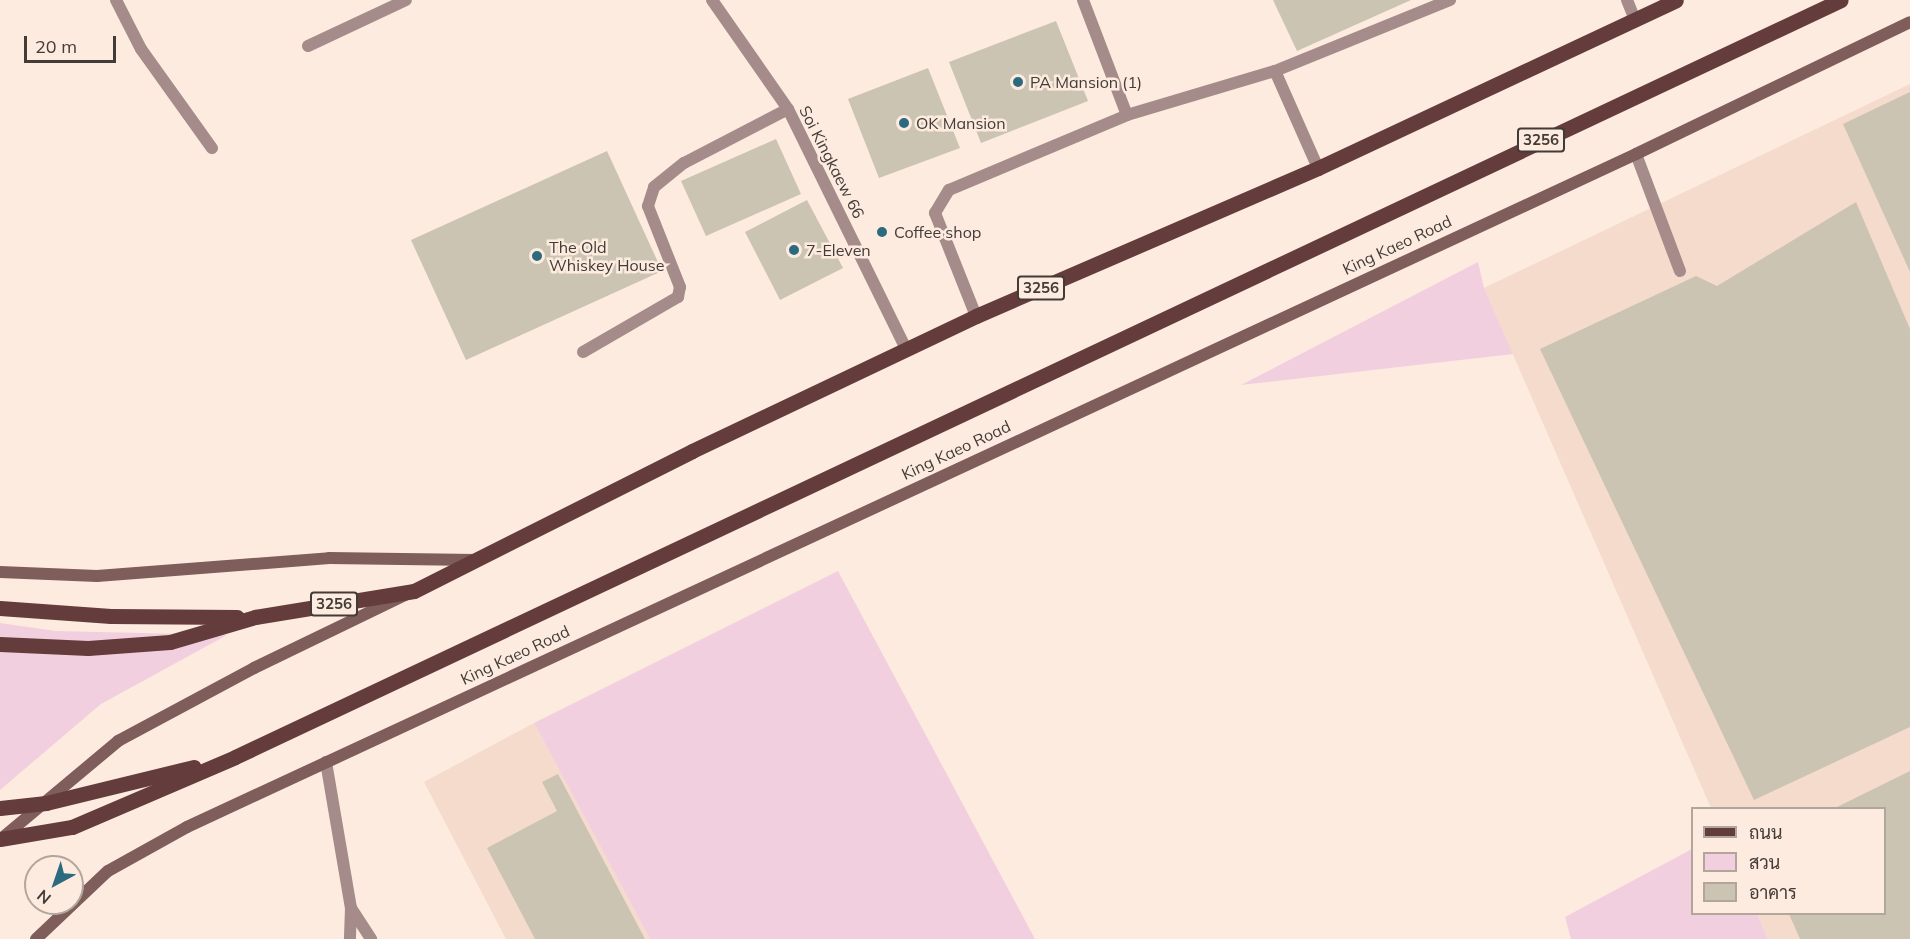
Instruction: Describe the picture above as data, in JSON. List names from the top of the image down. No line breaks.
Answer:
{"streets":{"main road":["3256","King Kaeo Road"],"street":["Soi Kingkaew 66"]},"crossings":[["Soi Kingkaew 66","King Kaeo Road"]],"places":["PA Mansion (1)","OK Mansion","Coffee shop","7-Eleven","The Old Whiskey House"],"legend":["ถนน","สวน","อาคาร"],"scale_bar":"20 m","north":"bottom left"}
